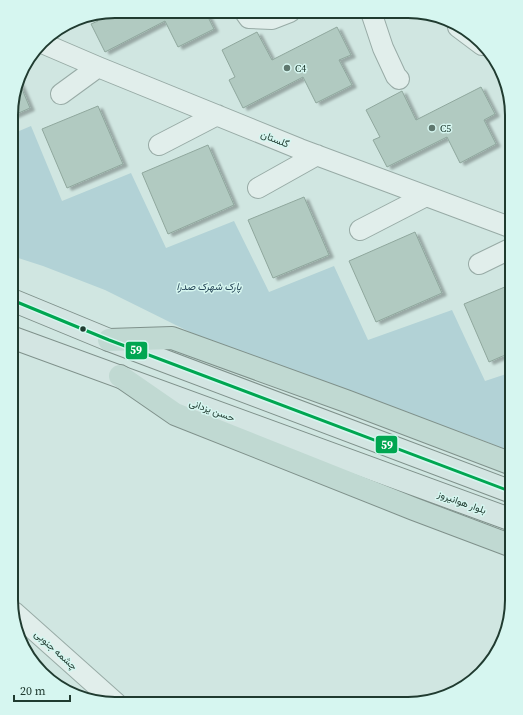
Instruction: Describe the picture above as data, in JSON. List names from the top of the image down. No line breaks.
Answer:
{"streets":{"main road":["حسن یزدانی","بلوار هوانیروز"],"street":["گلستان","چشمه جنوبی"]},"crossings":[["حسن یزدانی","بلوار هوانیروز"]],"parks":["پارک شهرک صدرا"],"places":["C4","C5"],"lines":["transit line 59"],"scale_bar":"20 m"}
